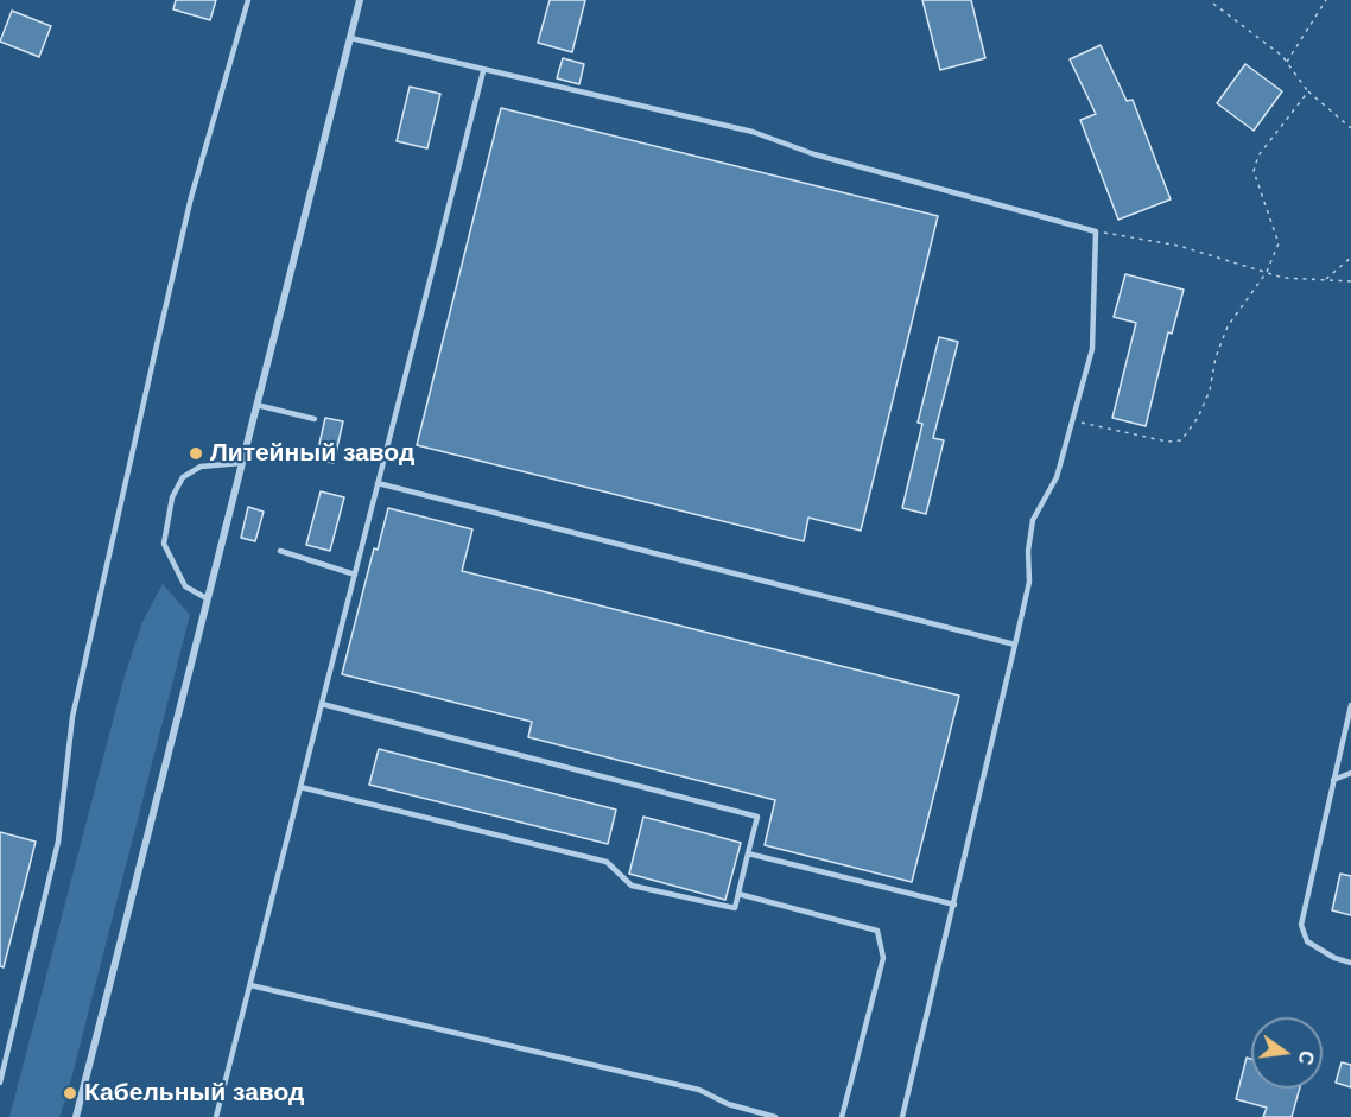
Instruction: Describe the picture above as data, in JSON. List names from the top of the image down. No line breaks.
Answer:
{"places":["Литейный завод","Кабельный завод"],"north":"right"}
